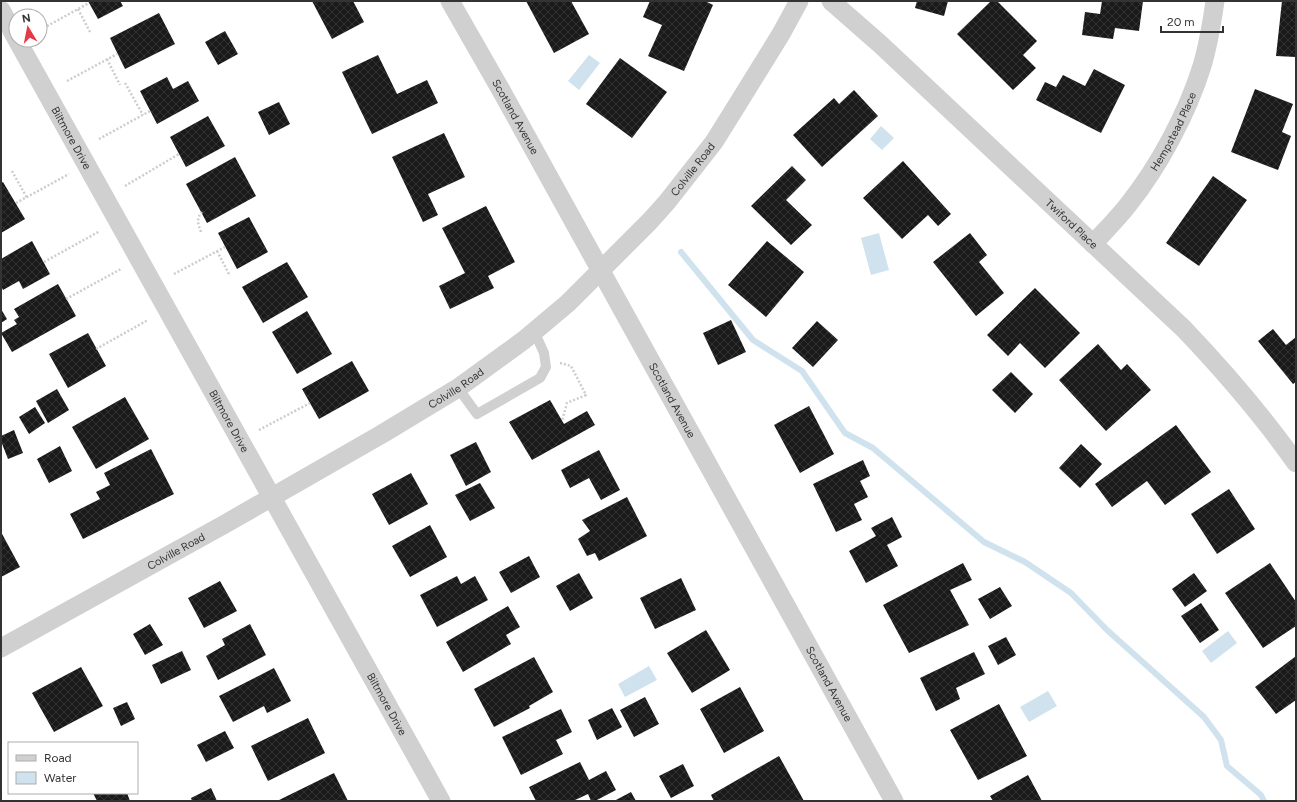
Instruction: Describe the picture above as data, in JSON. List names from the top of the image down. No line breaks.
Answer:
{"streets":{"street":["Scotland Avenue","Hempstead Place","Biltmore Drive","Colville Road","Twiford Place"]},"crossings":[["Scotland Avenue","Colville Road"],["Hempstead Place","Twiford Place"],["Biltmore Drive","Colville Road"]],"legend":["Road","Water"],"scale_bar":"20 m","north":"top"}
